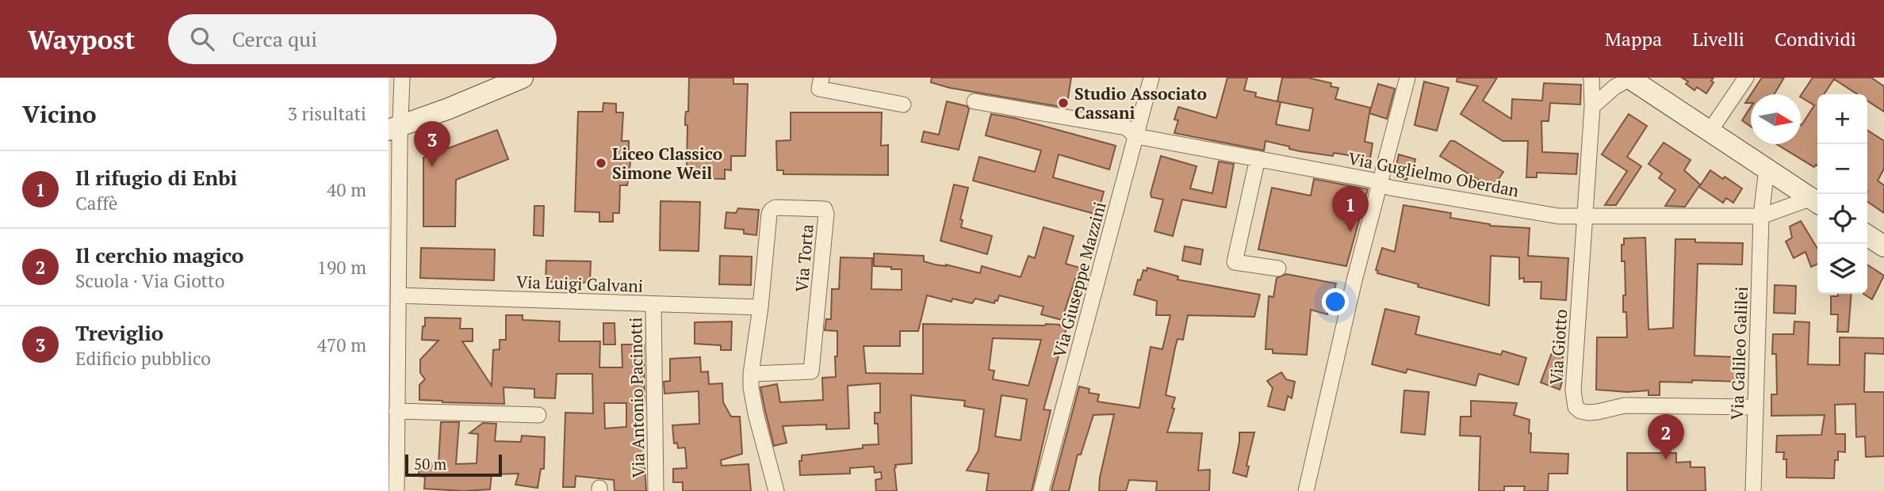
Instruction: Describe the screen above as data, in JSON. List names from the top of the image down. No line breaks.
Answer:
{"streets":{"street":["Via Guglielmo Oberdan","Via Torta","Via Giuseppe Mazzini","Via Luigi Galvani","Via Giotto","Via Galileo Galilei","Via Antonio Pacinotti"]},"crossings":[["Via Guglielmo Oberdan","Via Giuseppe Mazzini"],["Via Guglielmo Oberdan","Via Giotto"],["Via Guglielmo Oberdan","Via Galileo Galilei"],["Via Torta","Via Luigi Galvani"],["Via Luigi Galvani","Via Antonio Pacinotti"],["Via Giotto","Via Galileo Galilei"]],"places":["Studio Associato Cassani","Liceo Classico Simone Weil"],"scale_bar":"50 m","north":"right","page":{"header":"Waypost","search":"Cerca qui","nav":["Mappa","Livelli","Condividi"],"heading":["Vicino","3 risultati"],"map_buttons":["+","−"],"pins":["3","1","2"],"list":[{"mark":"1","name":"Il rifugio di Enbi","note":"Caffè","value":"40 m"},{"mark":"2","name":"Il cerchio magico","note":"Scuola · Via Giotto","value":"190 m"},{"mark":"3","name":"Treviglio","note":"Edificio pubblico","value":"470 m"}],"scale":"50 m"}}
